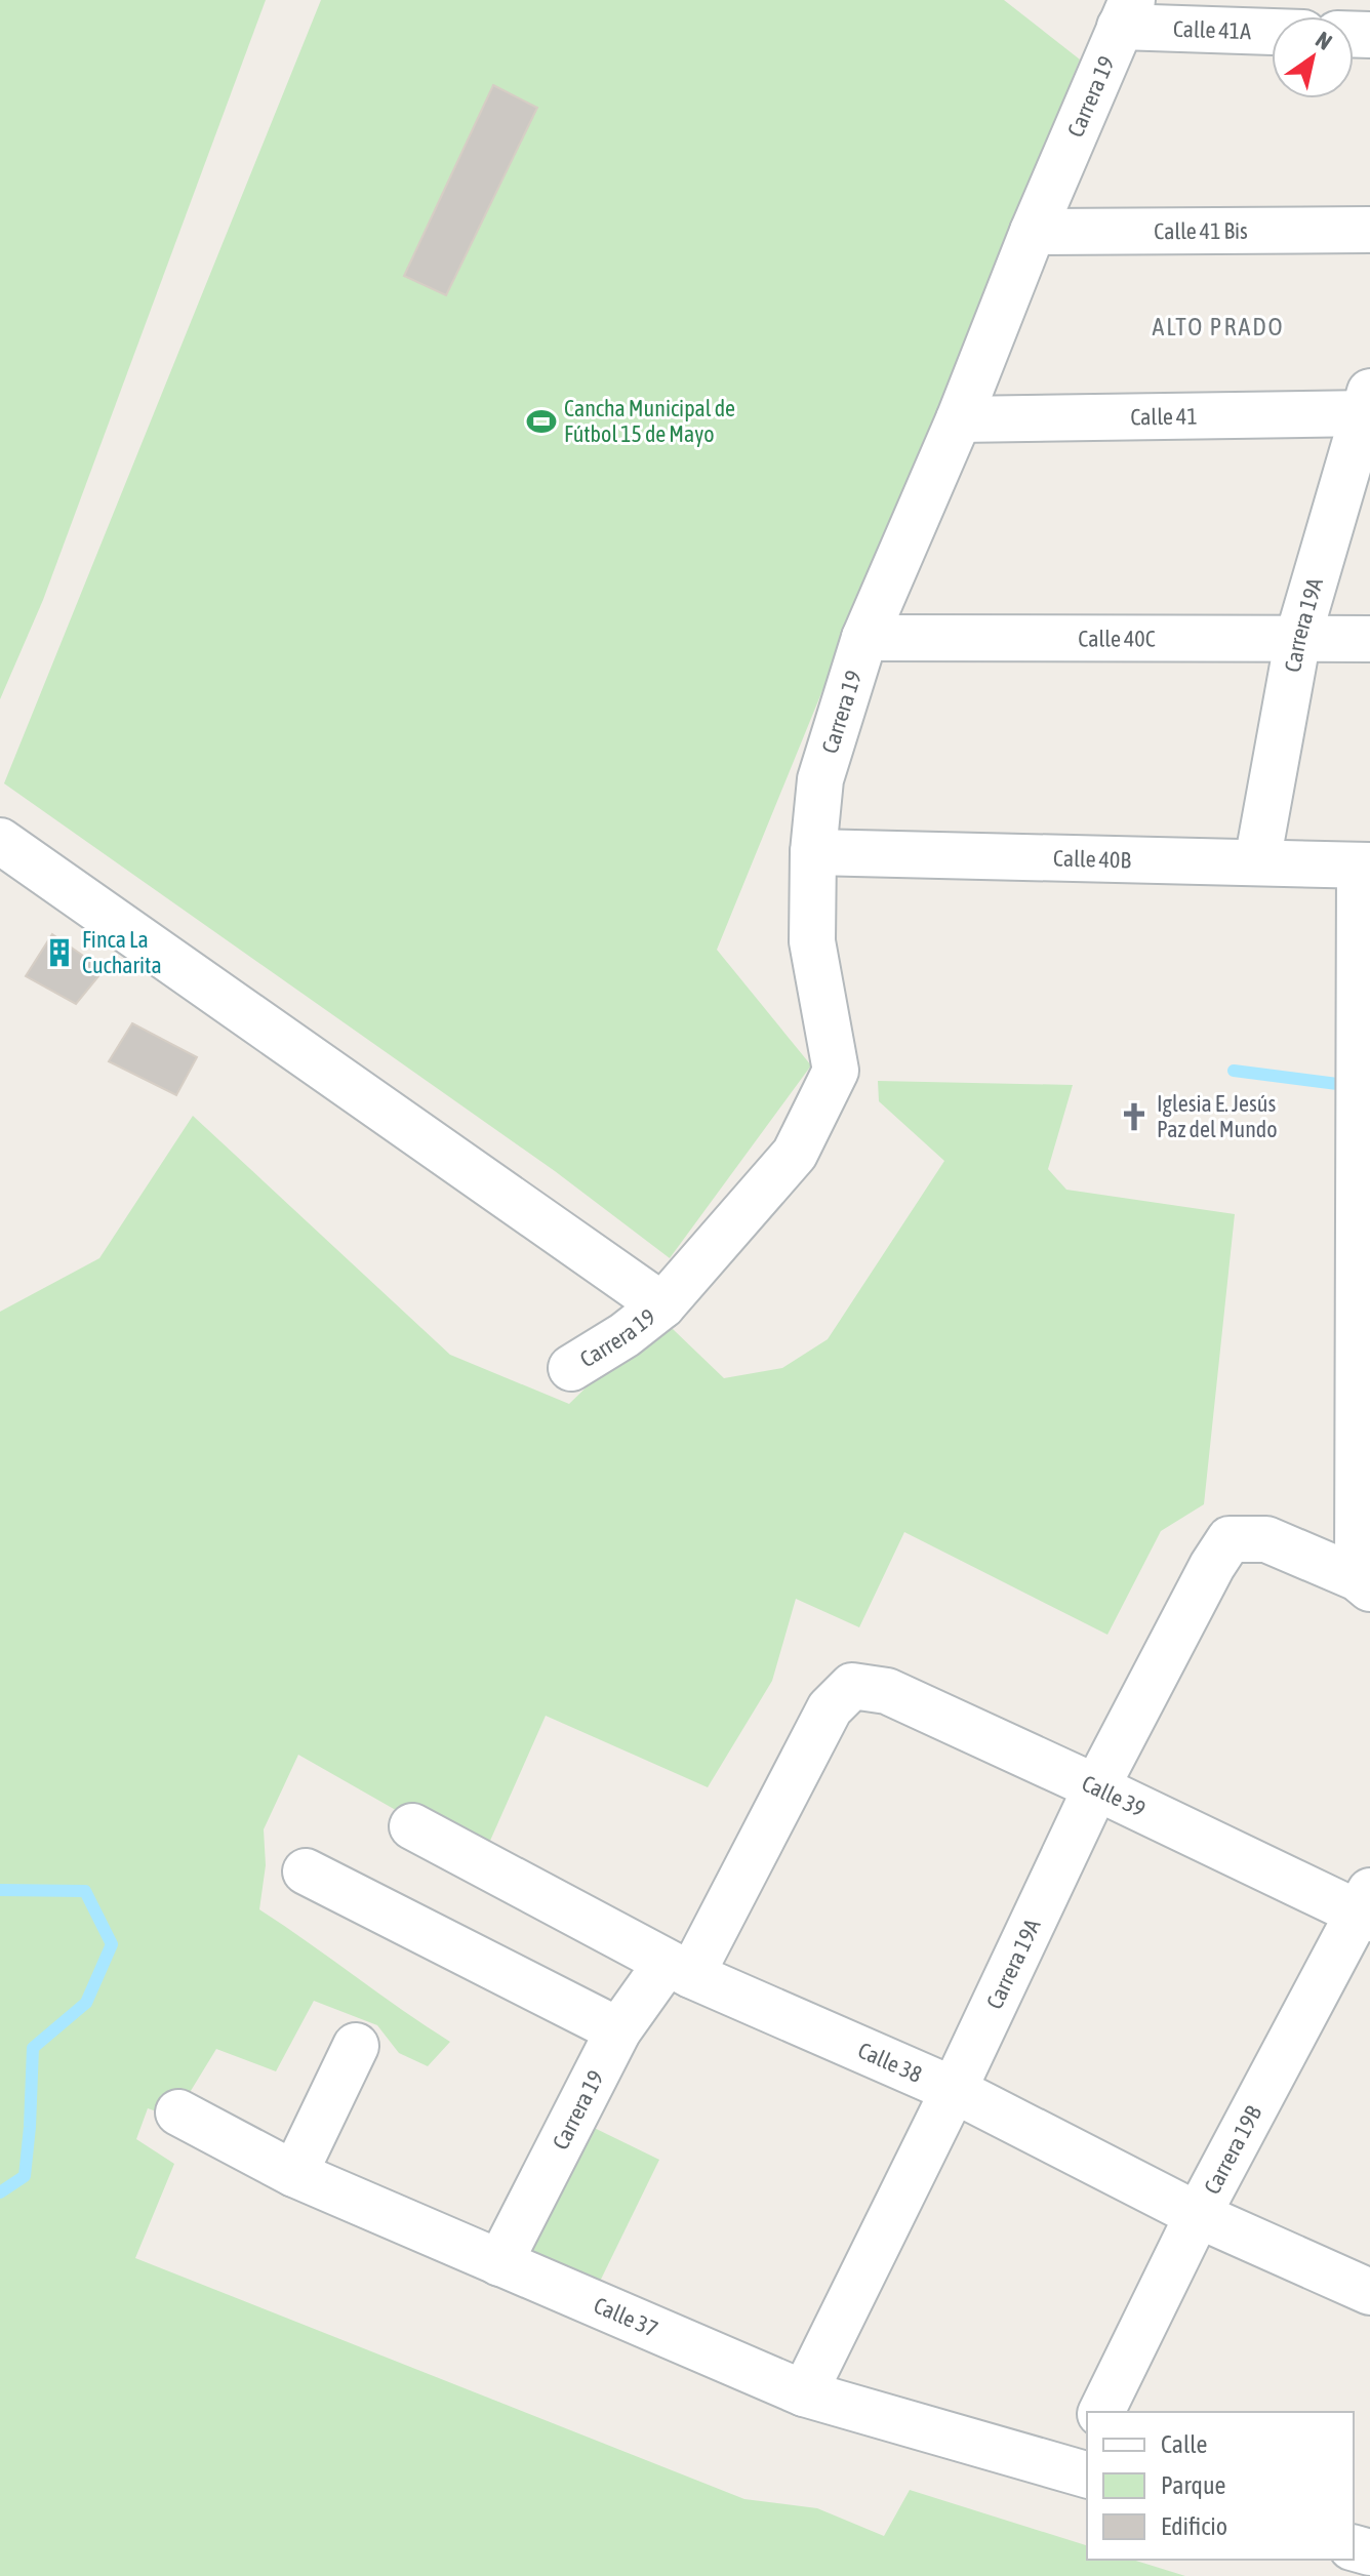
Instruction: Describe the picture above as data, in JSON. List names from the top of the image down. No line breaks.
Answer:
{"streets":{"street":["Calle 41A","Carrera 19","Calle 41 Bis","Calle 41","Carrera 19A","Calle 40C","Calle 40B","Calle 39","Calle 38","Carrera 19B","Calle 37"]},"crossings":[["Calle 41A","Carrera 19"],["Carrera 19","Calle 41 Bis"],["Carrera 19","Calle 41"],["Carrera 19","Calle 40C"],["Carrera 19","Calle 40B"],["Carrera 19","Calle 39"],["Carrera 19","Calle 38"],["Carrera 19","Calle 37"],["Calle 41","Carrera 19A"],["Carrera 19A","Calle 40C"],["Carrera 19A","Calle 40B"],["Carrera 19A","Calle 39"],["Carrera 19A","Calle 38"],["Carrera 19A","Calle 37"],["Calle 39","Carrera 19B"],["Calle 38","Carrera 19B"]],"districts":["ALTO PRADO"],"places":{"sports":["Cancha Municipal de Fútbol 15 de Mayo"],"building":["Finca La Cucharita"],"church":["Iglesia E. Jesús Paz del Mundo"]},"legend":["Calle","Parque","Edificio"],"north":"top right"}
